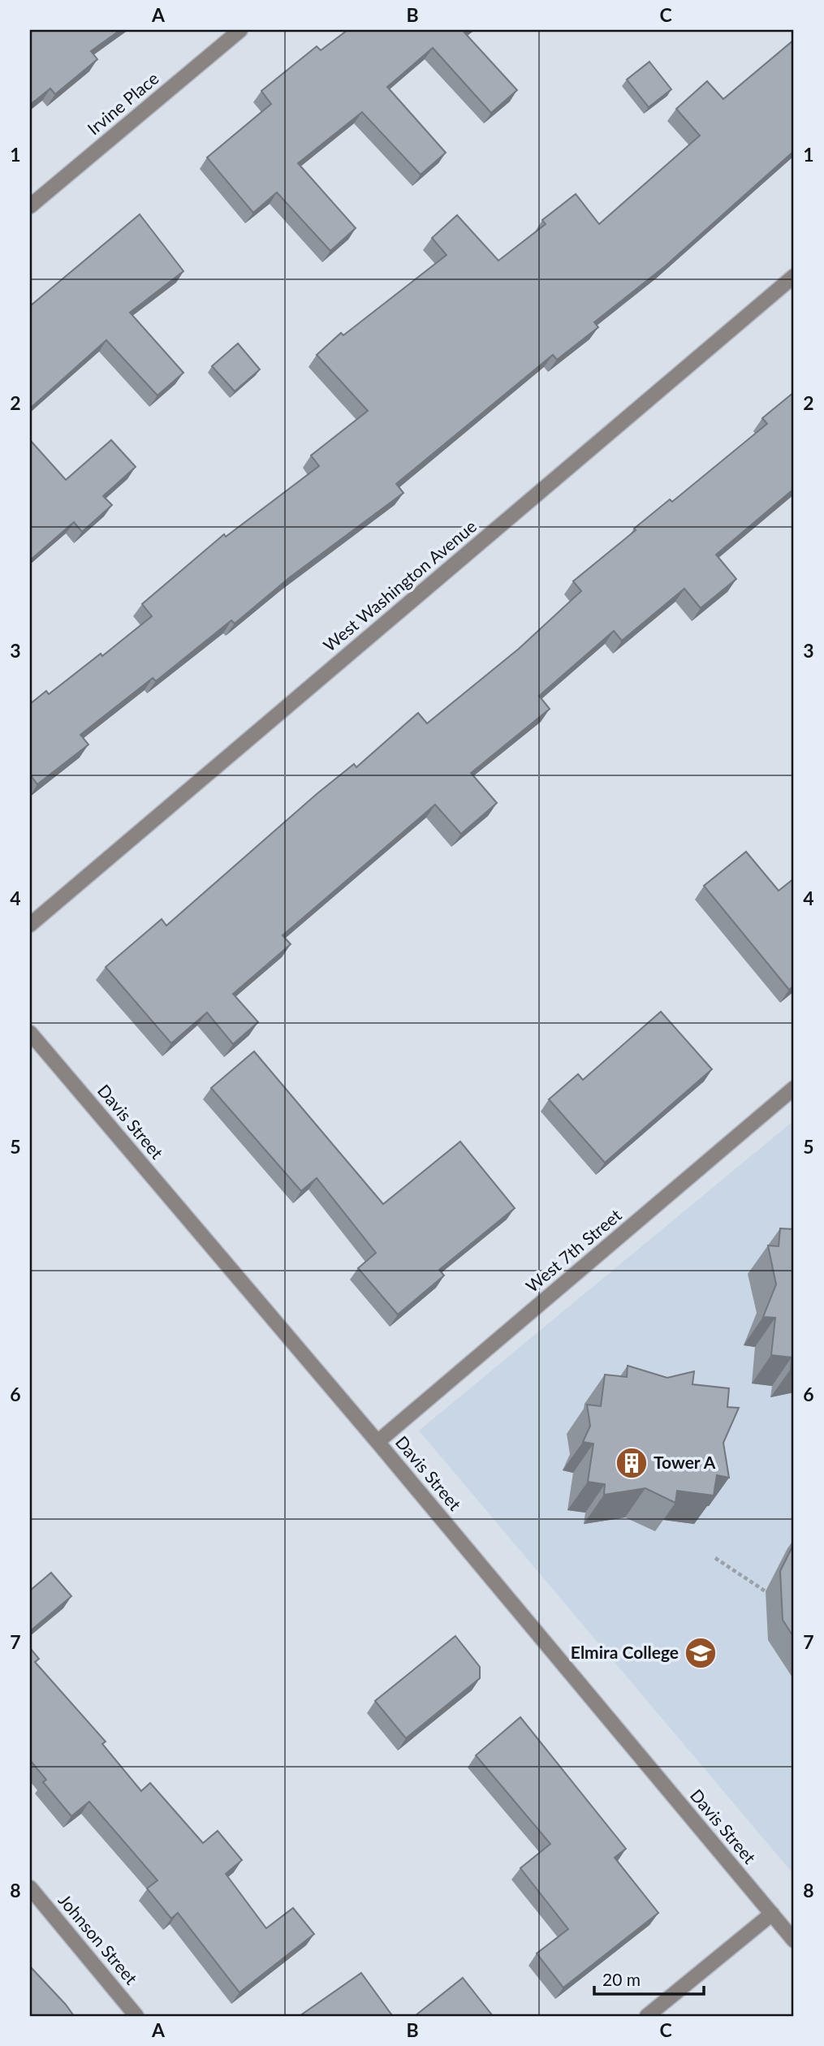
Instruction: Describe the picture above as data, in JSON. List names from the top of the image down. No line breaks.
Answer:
{"streets":{"street":["Irvine Place","West Washington Avenue","Davis Street","West 7th Street","Johnson Street"]},"crossings":[["Davis Street","West 7th Street"]],"places":{"building":["Tower A"],"school or university":["Elmira College"]},"scale_bar":"20 m","grid":{"columns":["A","B","C"],"rows":["1","2","3","4","5","6","7","8"]}}
